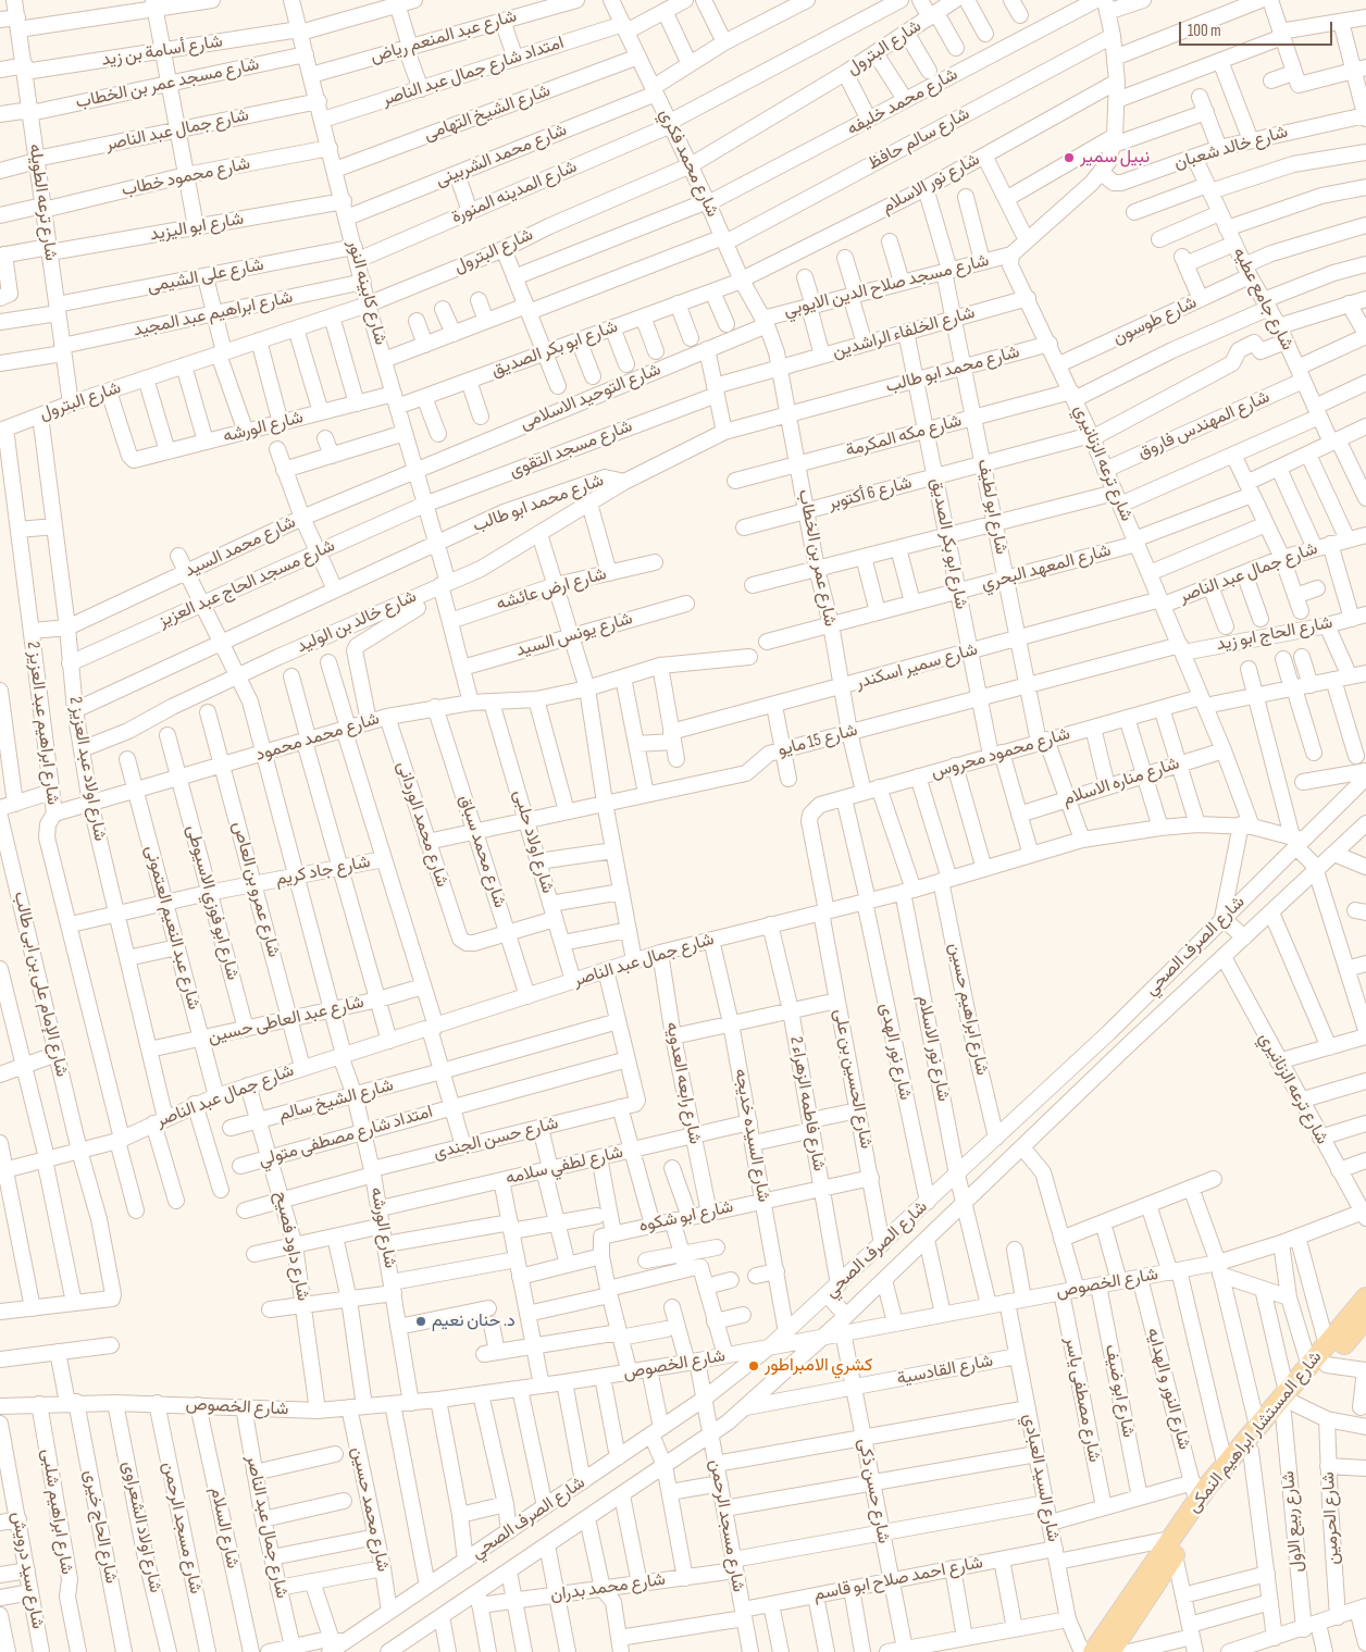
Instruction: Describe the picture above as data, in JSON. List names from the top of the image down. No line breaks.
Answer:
{"streets":{"main road":["شارع المستشار ابراهيم النمكى"],"street":["شارع عبد المنعم رياض","شارع البترول","شارع أسامة بن زيد","امتداد شارع جمال عبد الناصر","شارع مسجد عمر بن الخطاب","شارع محمد خليفه","شارع الشيخ التهامى","شارع جمال عبد الناصر","شارع سالم حافظ","شارع خالد شعبان","شارع محمد الشربينى","شارع محمد فكري","شارع محمود خطاب","شارع نور الاسلام","شارع المدينه المنورة","شارع ترعه الطويله","شارع ابو اليزيد","شارع على الشيمى","شارع مسجد صلاح الدين الايوبي","شارع كابينه النور","شارع جامع عطيه","شارع ابراهيم عبد المجيد","شارع طوسون","شارع الخلفاء الراشدين","شارع ابو بكر الصديق","شارع محمد ابو طالب","شارع التوحيد الاسلامى","شارع المهندس فاروق","شارع الورشه","شارع مكه المكرمة","شارع مسجد التقوى","شارع ترعه الزنانيري","شارع 6 أكتوبر","شارع ابو لطيف","شارع محمد السيد","شارع عمر بن الخطاب","شارع المعهد البحري","شارع مسجد الحاج عبد العزيز","شارع ارض عائشه","شارع خالد بن الوليد","شارع الحاج ابو زيد","شارع يونس السيد","شارع سمير اسكندر","شارع ابراهيم عبد العزيز 2","شارع محمد محمود","شارع 15 مايو","شارع محمود محروس","شارع اولاد عبد العزيز 2","شارع مناره الاسلام","شارع محمد الوردانى","شارع اولاد حلبى","شارع محمد سباق","شارع جاد كريم","شارع عمرو بن العاص","شارع ابو فوزي الاسيوطى","شارع عبد النعيم العتمونى","شارع الصرف الصحي","شارع الإمام على بن ابى طالب","شارع ابراهيم حسين","شارع عبد العاطى حسين","شارع نور الهدى","شارع الحسين بن على","شارع رابعه العدويه","شارع الشيخ سالم","شارع فاطمه الزهراء 2","شارع السيده خديجه","امتداد شارع مصطفى متولي","شارع حسن الجندى","شارع لطفي سلامه","شارع ابو شكوه","شارع داود فصيح","شارع الخصوص","شارع القادسية","شارع النور و الهدايه","شارع ابو ضيف","شارع مصطفى ياسر","شارع السيد العبادي","شارع حسن ذكى","شارع محمد حسين","شارع ابراهيم شلبى","شارع الحرمين","شارع ربيع الاول","شارع مسجد الرحمن","شارع الحاج خيرى","شارع اولاد الشعراوى","شارع السلام","شارع سيد درويش","شارع احمد صلاح ابو قاسم","شارع محمد بدران"]},"crossings":[["شارع عبد المنعم رياض","شارع كابينه النور"],["شارع البترول","شارع محمد فكري"],["شارع البترول","شارع ترعه الطويله"],["شارع البترول","شارع كابينه النور"],["شارع البترول","شارع الورشه"],["شارع البترول","شارع ابراهيم عبد العزيز 2"],["شارع البترول","شارع اولاد عبد العزيز 2"],["شارع أسامة بن زيد","شارع ترعه الطويله"],["شارع أسامة بن زيد","شارع كابينه النور"],["امتداد شارع جمال عبد الناصر","شارع محمد فكري"],["امتداد شارع جمال عبد الناصر","شارع كابينه النور"],["شارع مسجد عمر بن الخطاب","شارع ترعه الطويله"],["شارع مسجد عمر بن الخطاب","شارع كابينه النور"],["شارع محمد خليفه","شارع محمد فكري"],["شارع الشيخ التهامى","شارع محمد فكري"],["شارع الشيخ التهامى","شارع كابينه النور"],["شارع جمال عبد الناصر","شارع نور الاسلام"],["شارع جمال عبد الناصر","شارع ترعه الطويله"],["شارع جمال عبد الناصر","شارع كابينه النور"],["شارع جمال عبد الناصر","شارع ابو بكر الصديق"],["شارع جمال عبد الناصر","شارع الورشه"],["شارع جمال عبد الناصر","شارع ترعه الزنانيري"],["شارع جمال عبد الناصر","شارع ابو لطيف"],["شارع جمال عبد الناصر","شارع سمير اسكندر"],["شارع جمال عبد الناصر","شارع ابراهيم عبد العزيز 2"],["شارع جمال عبد الناصر","شارع اولاد عبد العزيز 2"],["شارع جمال عبد الناصر","شارع اولاد حلبى"],["شارع جمال عبد الناصر","شارع محمد سباق"],["شارع جمال عبد الناصر","شارع عمرو بن العاص"],["شارع جمال عبد الناصر","شارع عبد النعيم العتمونى"],["شارع جمال عبد الناصر","شارع الصرف الصحي"],["شارع جمال عبد الناصر","شارع الإمام على بن ابى طالب"],["شارع جمال عبد الناصر","شارع ابراهيم حسين"],["شارع جمال عبد الناصر","شارع نور الهدى"],["شارع جمال عبد الناصر","شارع الحسين بن على"],["شارع جمال عبد الناصر","شارع رابعه العدويه"],["شارع جمال عبد الناصر","شارع فاطمه الزهراء 2"],["شارع جمال عبد الناصر","شارع السيده خديجه"],["شارع جمال عبد الناصر","شارع داود فصيح"],["شارع جمال عبد الناصر","شارع الخصوص"],["شارع سالم حافظ","شارع محمد فكري"],["شارع سالم حافظ","شارع كابينه النور"],["شارع خالد شعبان","شارع جامع عطيه"],["شارع محمد الشربينى","شارع محمد فكري"],["شارع محمد الشربينى","شارع كابينه النور"],["شارع محمد فكري","شارع نور الاسلام"],["شارع محمد فكري","شارع المدينه المنورة"],["شارع محمد فكري","شارع مسجد صلاح الدين الايوبي"],["شارع محمد فكري","شارع ابو بكر الصديق"],["شارع محمد فكري","شارع التوحيد الاسلامى"],["شارع محمد فكري","شارع عمر بن الخطاب"],["شارع محمود خطاب","شارع ترعه الطويله"],["شارع محمود خطاب","شارع كابينه النور"],["شارع نور الاسلام","شارع ابو بكر الصديق"],["شارع نور الاسلام","شارع ابو لطيف"],["شارع نور الاسلام","شارع محمود محروس"],["شارع نور الاسلام","شارع الصرف الصحي"],["شارع نور الاسلام","شارع الخصوص"],["شارع المدينه المنورة","شارع على الشيمى"],["شارع المدينه المنورة","شارع كابينه النور"],["شارع ترعه الطويله","شارع ابو اليزيد"],["شارع ترعه الطويله","شارع على الشيمى"],["شارع ترعه الطويله","شارع ابراهيم عبد المجيد"],["شارع ابو اليزيد","شارع كابينه النور"],["شارع على الشيمى","شارع كابينه النور"],["شارع مسجد صلاح الدين الايوبي","شارع التوحيد الاسلامى"],["شارع مسجد صلاح الدين الايوبي","شارع ترعه الزنانيري"],["شارع مسجد صلاح الدين الايوبي","شارع ابو لطيف"],["شارع مسجد صلاح الدين الايوبي","شارع عمر بن الخطاب"],["شارع كابينه النور","شارع ابراهيم عبد المجيد"],["شارع كابينه النور","شارع ابو بكر الصديق"],["شارع كابينه النور","شارع محمد ابو طالب"],["شارع كابينه النور","شارع التوحيد الاسلامى"],["شارع كابينه النور","شارع الورشه"],["شارع كابينه النور","شارع مسجد التقوى"],["شارع كابينه النور","شارع محمد السيد"],["شارع كابينه النور","شارع مسجد الحاج عبد العزيز"],["شارع كابينه النور","شارع ارض عائشه"],["شارع كابينه النور","شارع خالد بن الوليد"],["شارع كابينه النور","شارع يونس السيد"],["شارع كابينه النور","شارع محمد محمود"],["شارع جامع عطيه","شارع طوسون"],["شارع جامع عطيه","شارع المهندس فاروق"],["شارع جامع عطيه","شارع 6 أكتوبر"],["شارع جامع عطيه","شارع المعهد البحري"],["شارع طوسون","شارع ترعه الزنانيري"],["شارع الخلفاء الراشدين","شارع ابو بكر الصديق"],["شارع الخلفاء الراشدين","شارع مسجد التقوى"],["شارع الخلفاء الراشدين","شارع ترعه الزنانيري"],["شارع الخلفاء الراشدين","شارع ابو لطيف"],["شارع الخلفاء الراشدين","شارع عمر بن الخطاب"],["شارع ابو بكر الصديق","شارع محمد ابو طالب"],["شارع ابو بكر الصديق","شارع الورشه"],["شارع ابو بكر الصديق","شارع مكه المكرمة"],["شارع ابو بكر الصديق","شارع 6 أكتوبر"],["شارع ابو بكر الصديق","شارع المعهد البحري"],["شارع ابو بكر الصديق","شارع سمير اسكندر"],["شارع ابو بكر الصديق","شارع 15 مايو"],["شارع ابو بكر الصديق","شارع محمود محروس"],["شارع ابو بكر الصديق","شارع مناره الاسلام"],["شارع محمد ابو طالب","شارع ترعه الزنانيري"],["شارع محمد ابو طالب","شارع ابو لطيف"],["شارع محمد ابو طالب","شارع عمر بن الخطاب"],["شارع محمد ابو طالب","شارع خالد بن الوليد"],["شارع محمد ابو طالب","شارع اولاد عبد العزيز 2"],["شارع التوحيد الاسلامى","شارع محمد السيد"],["شارع التوحيد الاسلامى","شارع عمر بن الخطاب"],["شارع المهندس فاروق","شارع ترعه الزنانيري"],["شارع الورشه","شارع محمد محمود"],["شارع الورشه","شارع جاد كريم"],["شارع الورشه","شارع عبد العاطى حسين"],["شارع الورشه","شارع الشيخ سالم"],["شارع الورشه","امتداد شارع مصطفى متولي"],["شارع الورشه","شارع حسن الجندى"],["شارع الورشه","شارع لطفي سلامه"],["شارع الورشه","شارع الخصوص"],["شارع مكه المكرمة","شارع ترعه الزنانيري"],["شارع مكه المكرمة","شارع ابو لطيف"],["شارع مكه المكرمة","شارع عمر بن الخطاب"],["شارع مسجد التقوى","شارع عمر بن الخطاب"],["شارع مسجد التقوى","شارع مسجد الحاج عبد العزيز"],["شارع ترعه الزنانيري","شارع 6 أكتوبر"],["شارع ترعه الزنانيري","شارع المعهد البحري"],["شارع ترعه الزنانيري","شارع الحاج ابو زيد"],["شارع ترعه الزنانيري","شارع سمير اسكندر"],["شارع ترعه الزنانيري","شارع 15 مايو"],["شارع ترعه الزنانيري","شارع محمود محروس"],["شارع ترعه الزنانيري","شارع مناره الاسلام"],["شارع ترعه الزنانيري","شارع الصرف الصحي"],["شارع ترعه الزنانيري","شارع الخصوص"],["شارع 6 أكتوبر","شارع ابو لطيف"],["شارع 6 أكتوبر","شارع عمر بن الخطاب"],["شارع ابو لطيف","شارع المعهد البحري"],["شارع ابو لطيف","شارع سمير اسكندر"],["شارع ابو لطيف","شارع 15 مايو"],["شارع ابو لطيف","شارع محمود محروس"],["شارع ابو لطيف","شارع مناره الاسلام"],["شارع محمد السيد","شارع ابراهيم عبد العزيز 2"],["شارع محمد السيد","شارع اولاد عبد العزيز 2"],["شارع عمر بن الخطاب","شارع المعهد البحري"],["شارع عمر بن الخطاب","شارع سمير اسكندر"],["شارع عمر بن الخطاب","شارع 15 مايو"],["شارع عمر بن الخطاب","شارع محمود محروس"],["شارع مسجد الحاج عبد العزيز","شارع اولاد عبد العزيز 2"],["شارع خالد بن الوليد","شارع محمد محمود"],["شارع خالد بن الوليد","شارع اولاد عبد العزيز 2"],["شارع الحاج ابو زيد","شارع 15 مايو"],["شارع ابراهيم عبد العزيز 2","شارع محمد محمود"],["شارع ابراهيم عبد العزيز 2","شارع جاد كريم"],["شارع محمد محمود","شارع اولاد عبد العزيز 2"],["شارع محمد محمود","شارع محمد الوردانى"],["شارع محمد محمود","شارع اولاد حلبى"],["شارع محمد محمود","شارع محمد سباق"],["شارع محمد محمود","شارع عمرو بن العاص"],["شارع محمد محمود","شارع ابو فوزي الاسيوطى"],["شارع محمد محمود","شارع عبد النعيم العتمونى"],["شارع 15 مايو","شارع محمد الوردانى"],["شارع 15 مايو","شارع اولاد حلبى"],["شارع 15 مايو","شارع محمد سباق"],["شارع محمود محروس","شارع ابراهيم حسين"],["شارع محمود محروس","شارع نور الهدى"],["شارع محمود محروس","شارع الحسين بن على"],["شارع اولاد عبد العزيز 2","شارع جاد كريم"],["شارع اولاد عبد العزيز 2","شارع عبد العاطى حسين"],["شارع محمد الوردانى","شارع محمد سباق"],["شارع جاد كريم","شارع عمرو بن العاص"],["شارع جاد كريم","شارع ابو فوزي الاسيوطى"],["شارع جاد كريم","شارع عبد النعيم العتمونى"],["شارع عمرو بن العاص","شارع عبد العاطى حسين"],["شارع ابو فوزي الاسيوطى","شارع عبد العاطى حسين"],["شارع عبد النعيم العتمونى","شارع عبد العاطى حسين"],["شارع الصرف الصحي","شارع ابراهيم حسين"],["شارع الصرف الصحي","شارع نور الهدى"],["شارع الصرف الصحي","شارع الحسين بن على"],["شارع الصرف الصحي","شارع فاطمه الزهراء 2"],["شارع الصرف الصحي","شارع السيده خديجه"],["شارع الصرف الصحي","شارع الخصوص"],["شارع الصرف الصحي","شارع القادسية"],["شارع الصرف الصحي","شارع محمد حسين"],["شارع الصرف الصحي","شارع مسجد الرحمن"],["شارع الصرف الصحي","شارع محمد بدران"],["شارع الحسين بن على","شارع ابو شكوه"],["شارع رابعه العدويه","شارع لطفي سلامه"],["شارع رابعه العدويه","شارع ابو شكوه"],["شارع الشيخ سالم","شارع داود فصيح"],["شارع فاطمه الزهراء 2","شارع ابو شكوه"],["شارع السيده خديجه","شارع لطفي سلامه"],["شارع السيده خديجه","شارع ابو شكوه"],["امتداد شارع مصطفى متولي","شارع داود فصيح"],["شارع حسن الجندى","شارع داود فصيح"],["شارع داود فصيح","شارع الخصوص"],["شارع الخصوص","شارع النور و الهدايه"],["شارع الخصوص","شارع ابو ضيف"],["شارع الخصوص","شارع مصطفى ياسر"],["شارع الخصوص","شارع السيد العبادي"],["شارع الخصوص","شارع حسن ذكى"],["شارع الخصوص","شارع محمد حسين"],["شارع الخصوص","شارع ابراهيم شلبى"],["شارع الخصوص","شارع مسجد الرحمن"],["شارع الخصوص","شارع الحاج خيرى"],["شارع الخصوص","شارع اولاد الشعراوى"],["شارع الخصوص","شارع السلام"],["شارع القادسية","شارع السيد العبادي"],["شارع القادسية","شارع حسن ذكى"],["شارع النور و الهدايه","شارع المستشار ابراهيم النمكى"],["شارع المستشار ابراهيم النمكى","شارع ربيع الاول"],["شارع السيد العبادي","شارع احمد صلاح ابو قاسم"],["شارع السيد العبادي","شارع محمد بدران"],["شارع حسن ذكى","شارع احمد صلاح ابو قاسم"],["شارع حسن ذكى","شارع محمد بدران"],["شارع مسجد الرحمن","شارع احمد صلاح ابو قاسم"],["شارع مسجد الرحمن","شارع محمد بدران"]],"places":["نبيل سمير","د. حنان نعيم","كشري الامبراطور"],"scale_bar":"100 m"}
